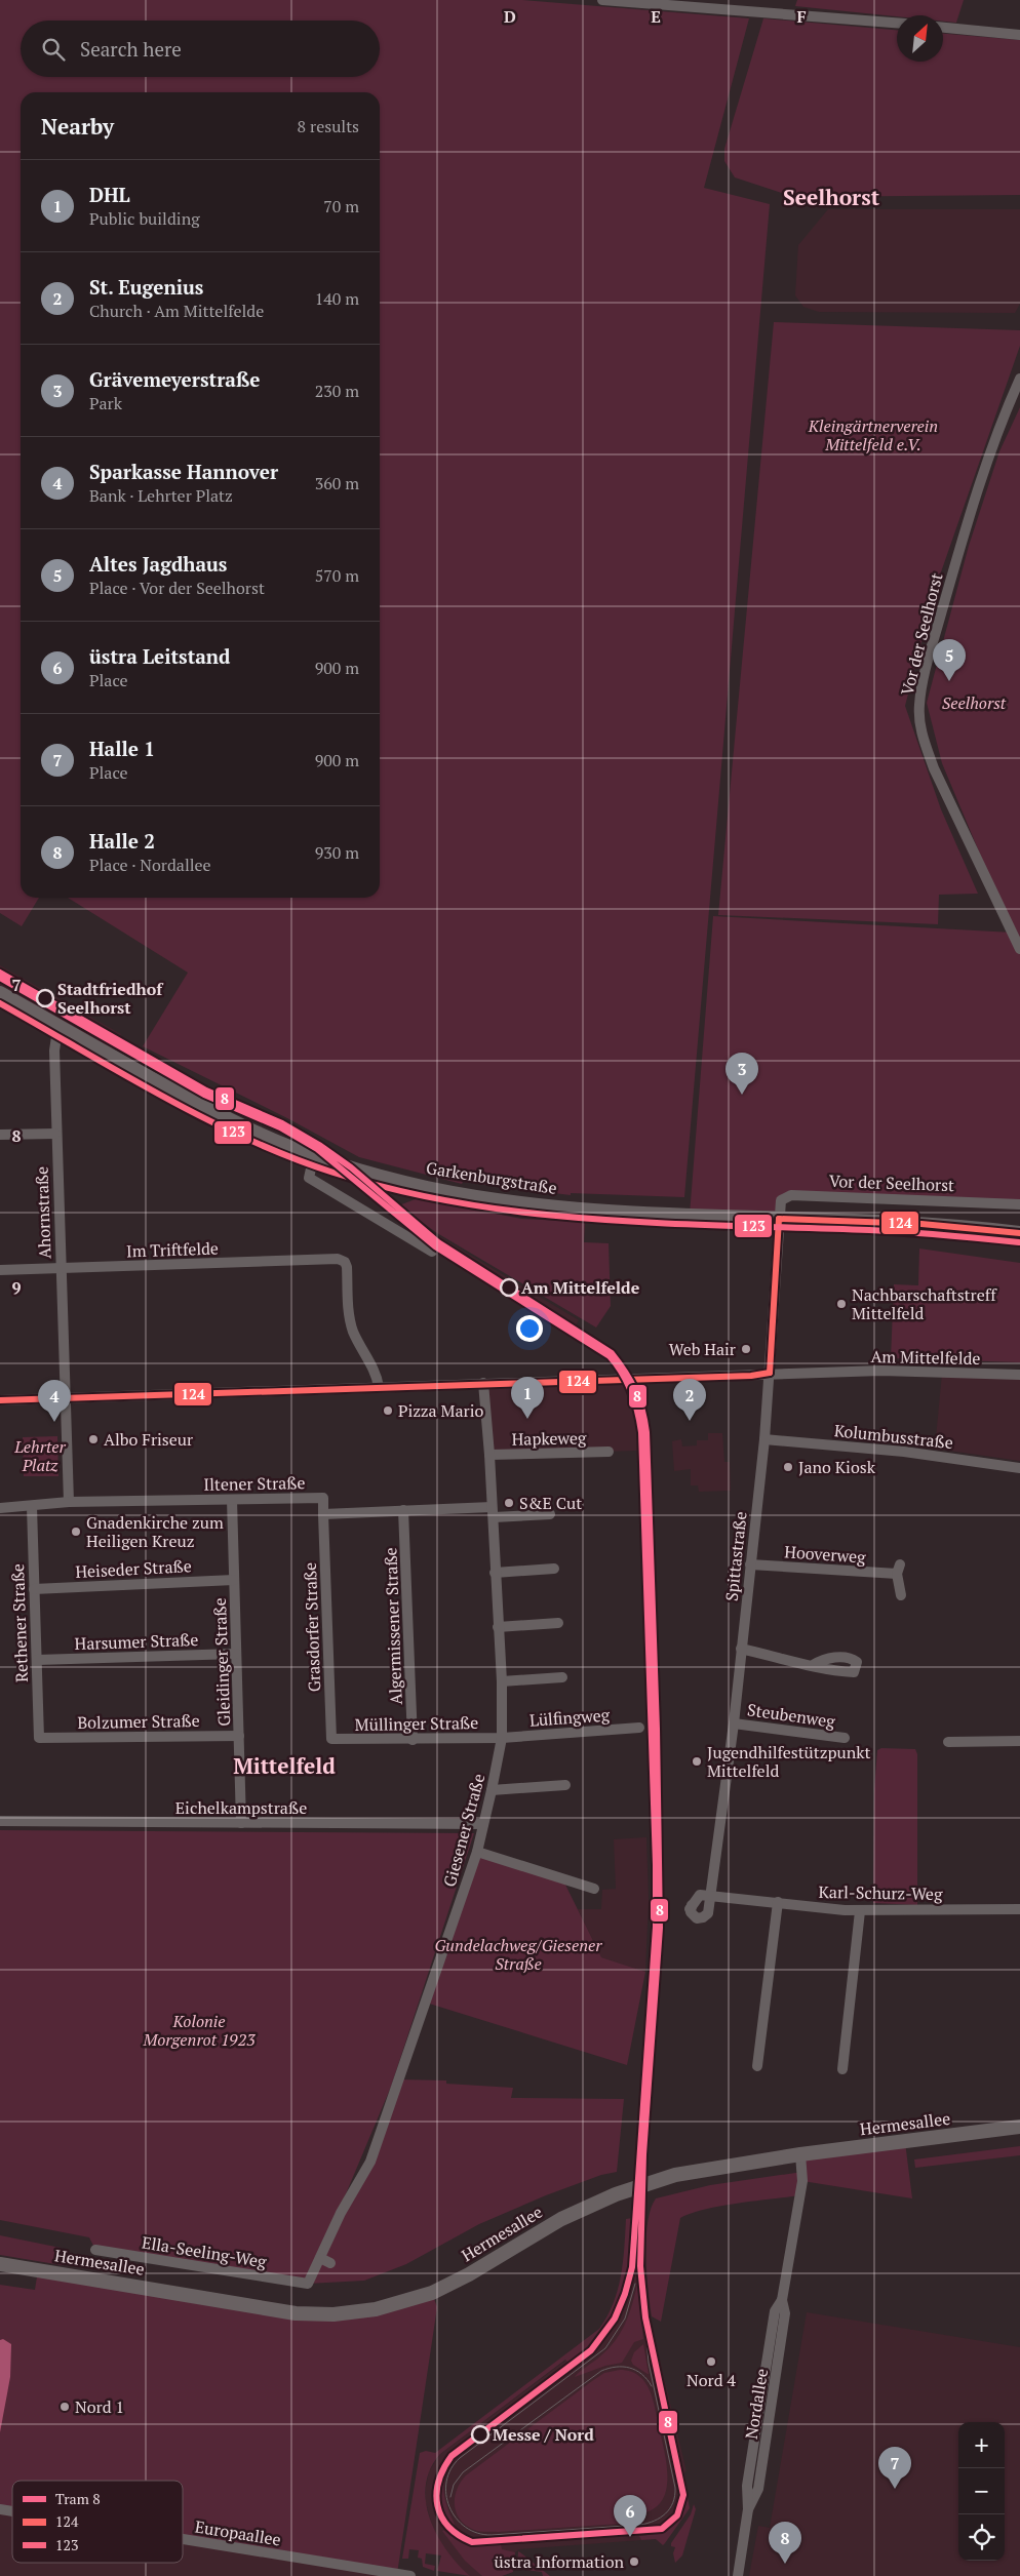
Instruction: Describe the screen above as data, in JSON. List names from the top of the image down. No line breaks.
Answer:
{"streets":{"main road":["Garkenburgstraße","Hermesallee"],"street":["Vor der Seelhorst","Ahornstraße","Im Triftfelde","Am Mittelfelde","Kolumbusstraße","Hapkeweg","Iltener Straße","Hooverweg","Spittastraße","Heiseder Straße","Rethener Straße","Algermissener Straße","Grasdorfer Straße","Harsumer Straße","Gleidinger Straße","Steubenweg","Lülfingweg","Bolzumer Straße","Müllinger Straße","Eichelkampstraße","Giesener Straße","Karl-Schurz-Weg","Ella-Seeling-Weg","Nordallee","Europaallee"]},"crossings":[["Vor der Seelhorst","Garkenburgstraße"],["Vor der Seelhorst","Spittastraße"],["Garkenburgstraße","Ahornstraße"],["Garkenburgstraße","Spittastraße"],["Ahornstraße","Im Triftfelde"],["Ahornstraße","Am Mittelfelde"],["Im Triftfelde","Am Mittelfelde"],["Am Mittelfelde","Spittastraße"],["Am Mittelfelde","Giesener Straße"],["Kolumbusstraße","Spittastraße"],["Hapkeweg","Giesener Straße"],["Iltener Straße","Rethener Straße"],["Iltener Straße","Grasdorfer Straße"],["Iltener Straße","Gleidinger Straße"],["Hooverweg","Spittastraße"],["Spittastraße","Steubenweg"],["Spittastraße","Karl-Schurz-Weg"],["Heiseder Straße","Rethener Straße"],["Heiseder Straße","Gleidinger Straße"],["Rethener Straße","Harsumer Straße"],["Rethener Straße","Bolzumer Straße"],["Algermissener Straße","Müllinger Straße"],["Grasdorfer Straße","Müllinger Straße"],["Harsumer Straße","Gleidinger Straße"],["Gleidinger Straße","Bolzumer Straße"],["Gleidinger Straße","Eichelkampstraße"],["Lülfingweg","Müllinger Straße"],["Lülfingweg","Giesener Straße"],["Müllinger Straße","Giesener Straße"],["Eichelkampstraße","Giesener Straße"],["Giesener Straße","Ella-Seeling-Weg"],["Hermesallee","Nordallee"]],"districts":["Seelhorst","Mittelfeld"],"parks":["Kleingärtnerverein Mittelfeld e.V.","Seelhorst","Lehrter Platz","Gundelachweg/Giesener Straße","Kolonie Morgenrot 1923"],"places":["Stadtfriedhof Seelhorst","Am Mittelfelde","Nachbarschaftstreff Mittelfeld","Web Hair","Pizza Mario","Albo Friseur","Jano Kiosk","S&E Cut","Gnadenkirche zum Heiligen Kreuz","Jugendhilfestützpunkt Mittelfeld","Nord 4","Nord 1","Messe / Nord","üstra Information"],"lines":["tram line 8","transit line 123","transit line 124"],"legend":["Tram 8","124","123"],"north":"top right","page":{"search":"Search here","heading":["Nearby","8 results"],"list":[{"mark":"1","name":"DHL","note":"Public building","value":"70 m"},{"mark":"2","name":"St. Eugenius","note":"Church · Am Mittelfelde","value":"140 m"},{"mark":"3","name":"Grävemeyerstraße","note":"Park","value":"230 m"},{"mark":"4","name":"Sparkasse Hannover","note":"Bank · Lehrter Platz","value":"360 m"},{"mark":"5","name":"Altes Jagdhaus","note":"Place · Vor der Seelhorst","value":"570 m"},{"mark":"6","name":"üstra Leitstand","note":"Place","value":"900 m"},{"mark":"7","name":"Halle 1","note":"Place","value":"900 m"},{"mark":"8","name":"Halle 2","note":"Place · Nordallee","value":"930 m"}],"pins":["5","3","1","2","4","7","6","8"],"map_buttons":["+","−"]},"grid":{"columns":["D","E","F"],"rows":["7","8","9"]}}
